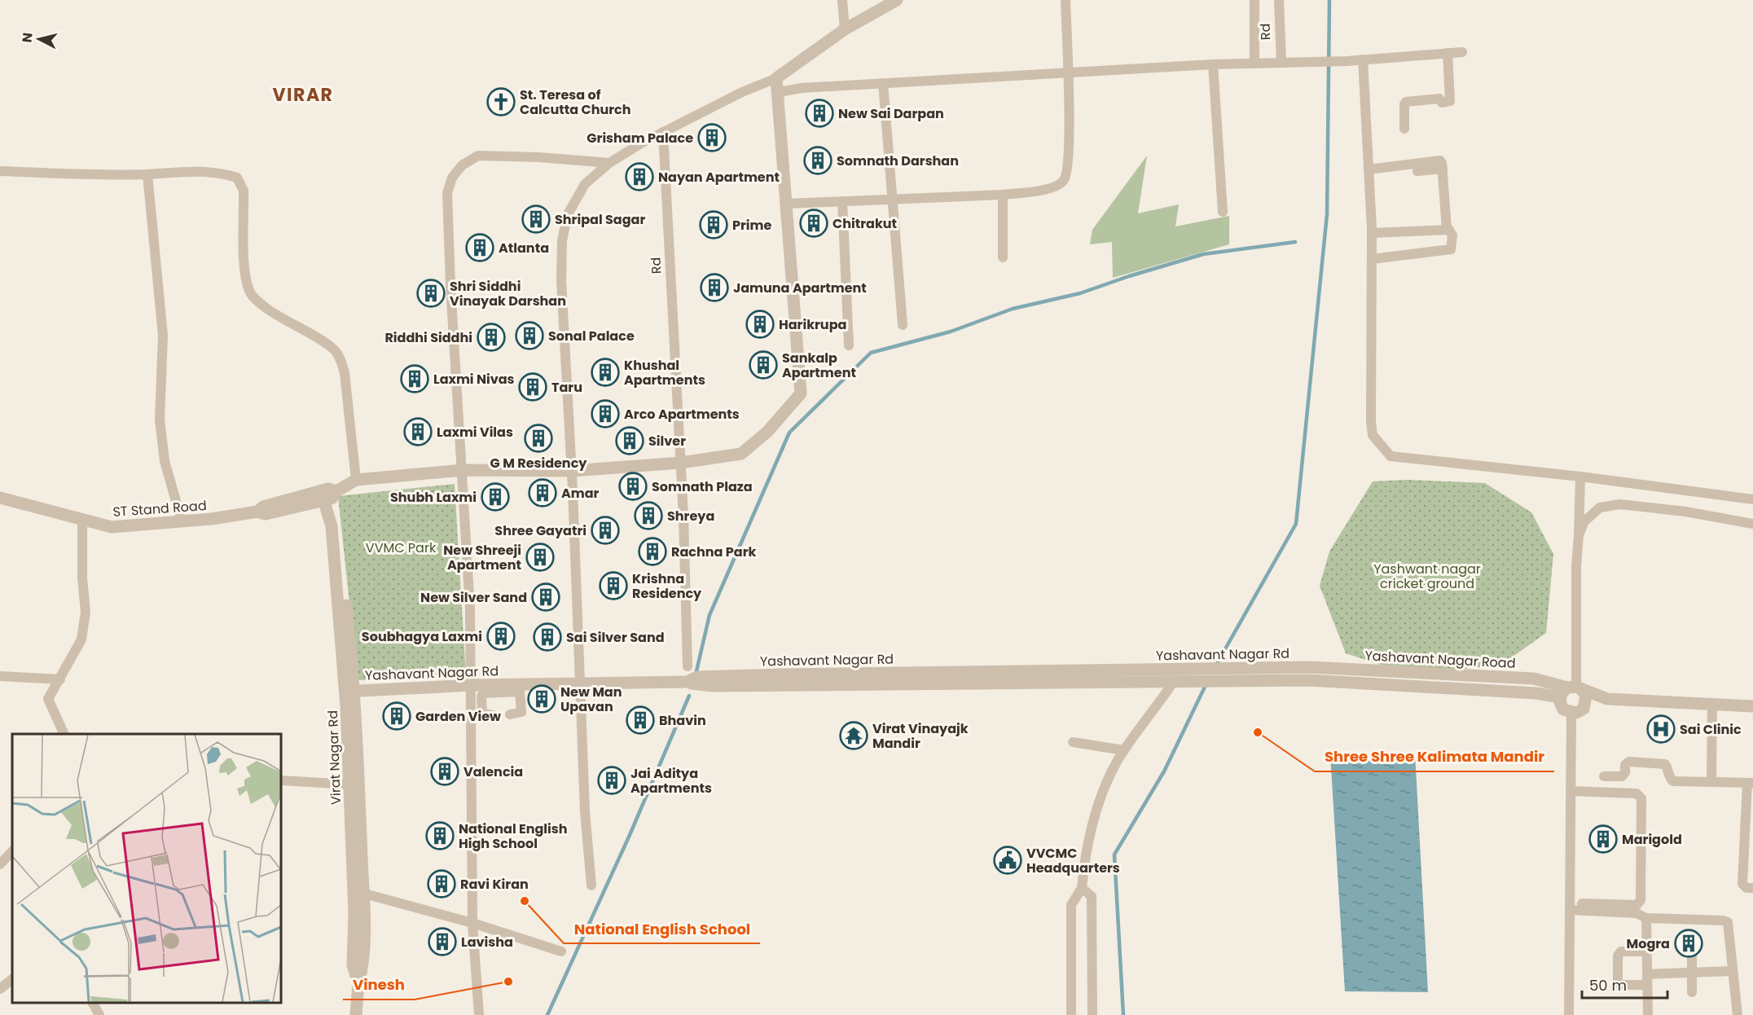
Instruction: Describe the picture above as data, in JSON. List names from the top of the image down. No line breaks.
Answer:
{"streets":{"street":["Rd","ST Stand Road","Yashavant Nagar Rd","Yashavant Nagar Road","Virat Nagar Rd"]},"crossings":[["ST Stand Road","Virat Nagar Rd"],["Yashavant Nagar Rd","Yashavant Nagar Road"],["Yashavant Nagar Rd","Virat Nagar Rd"]],"districts":["VIRAR"],"parks":["VVMC Park","Yashwant nagar cricket ground"],"places":{"church":["St. Teresa of Calcutta Church"],"building":["New Sai Darpan","Grisham Palace","Somnath Darshan","Nayan Apartment","Shripal Sagar","Chitrakut","Prime","Atlanta","Jamuna Apartment","Shri Siddhi Vinayak Darshan","Harikrupa","Sonal Palace","Riddhi Siddhi","Sankalp Apartment","Khushal Apartments","Laxmi Nivas","Taru","Arco Apartments","Laxmi Vilas","G M Residency","Silver","Somnath Plaza","Amar","Shubh Laxmi","Shreya","Shree Gayatri","Rachna Park","New Shreeji Apartment","Krishna Residency","New Silver Sand","Soubhagya Laxmi","Sai Silver Sand","New Man Upavan","Garden View","Bhavin","Valencia","Jai Aditya Apartments","National English High School","Marigold","Ravi Kiran","Lavisha","Mogra"],"hospital":["Sai Clinic"],"other":["Shree Shree Kalimata Mandir","National English School","Vinesh"],"temple":["Virat Vinayajk Mandir"],"public building":["VVCMC Headquarters"]},"scale_bar":"50 m","north":"left"}
